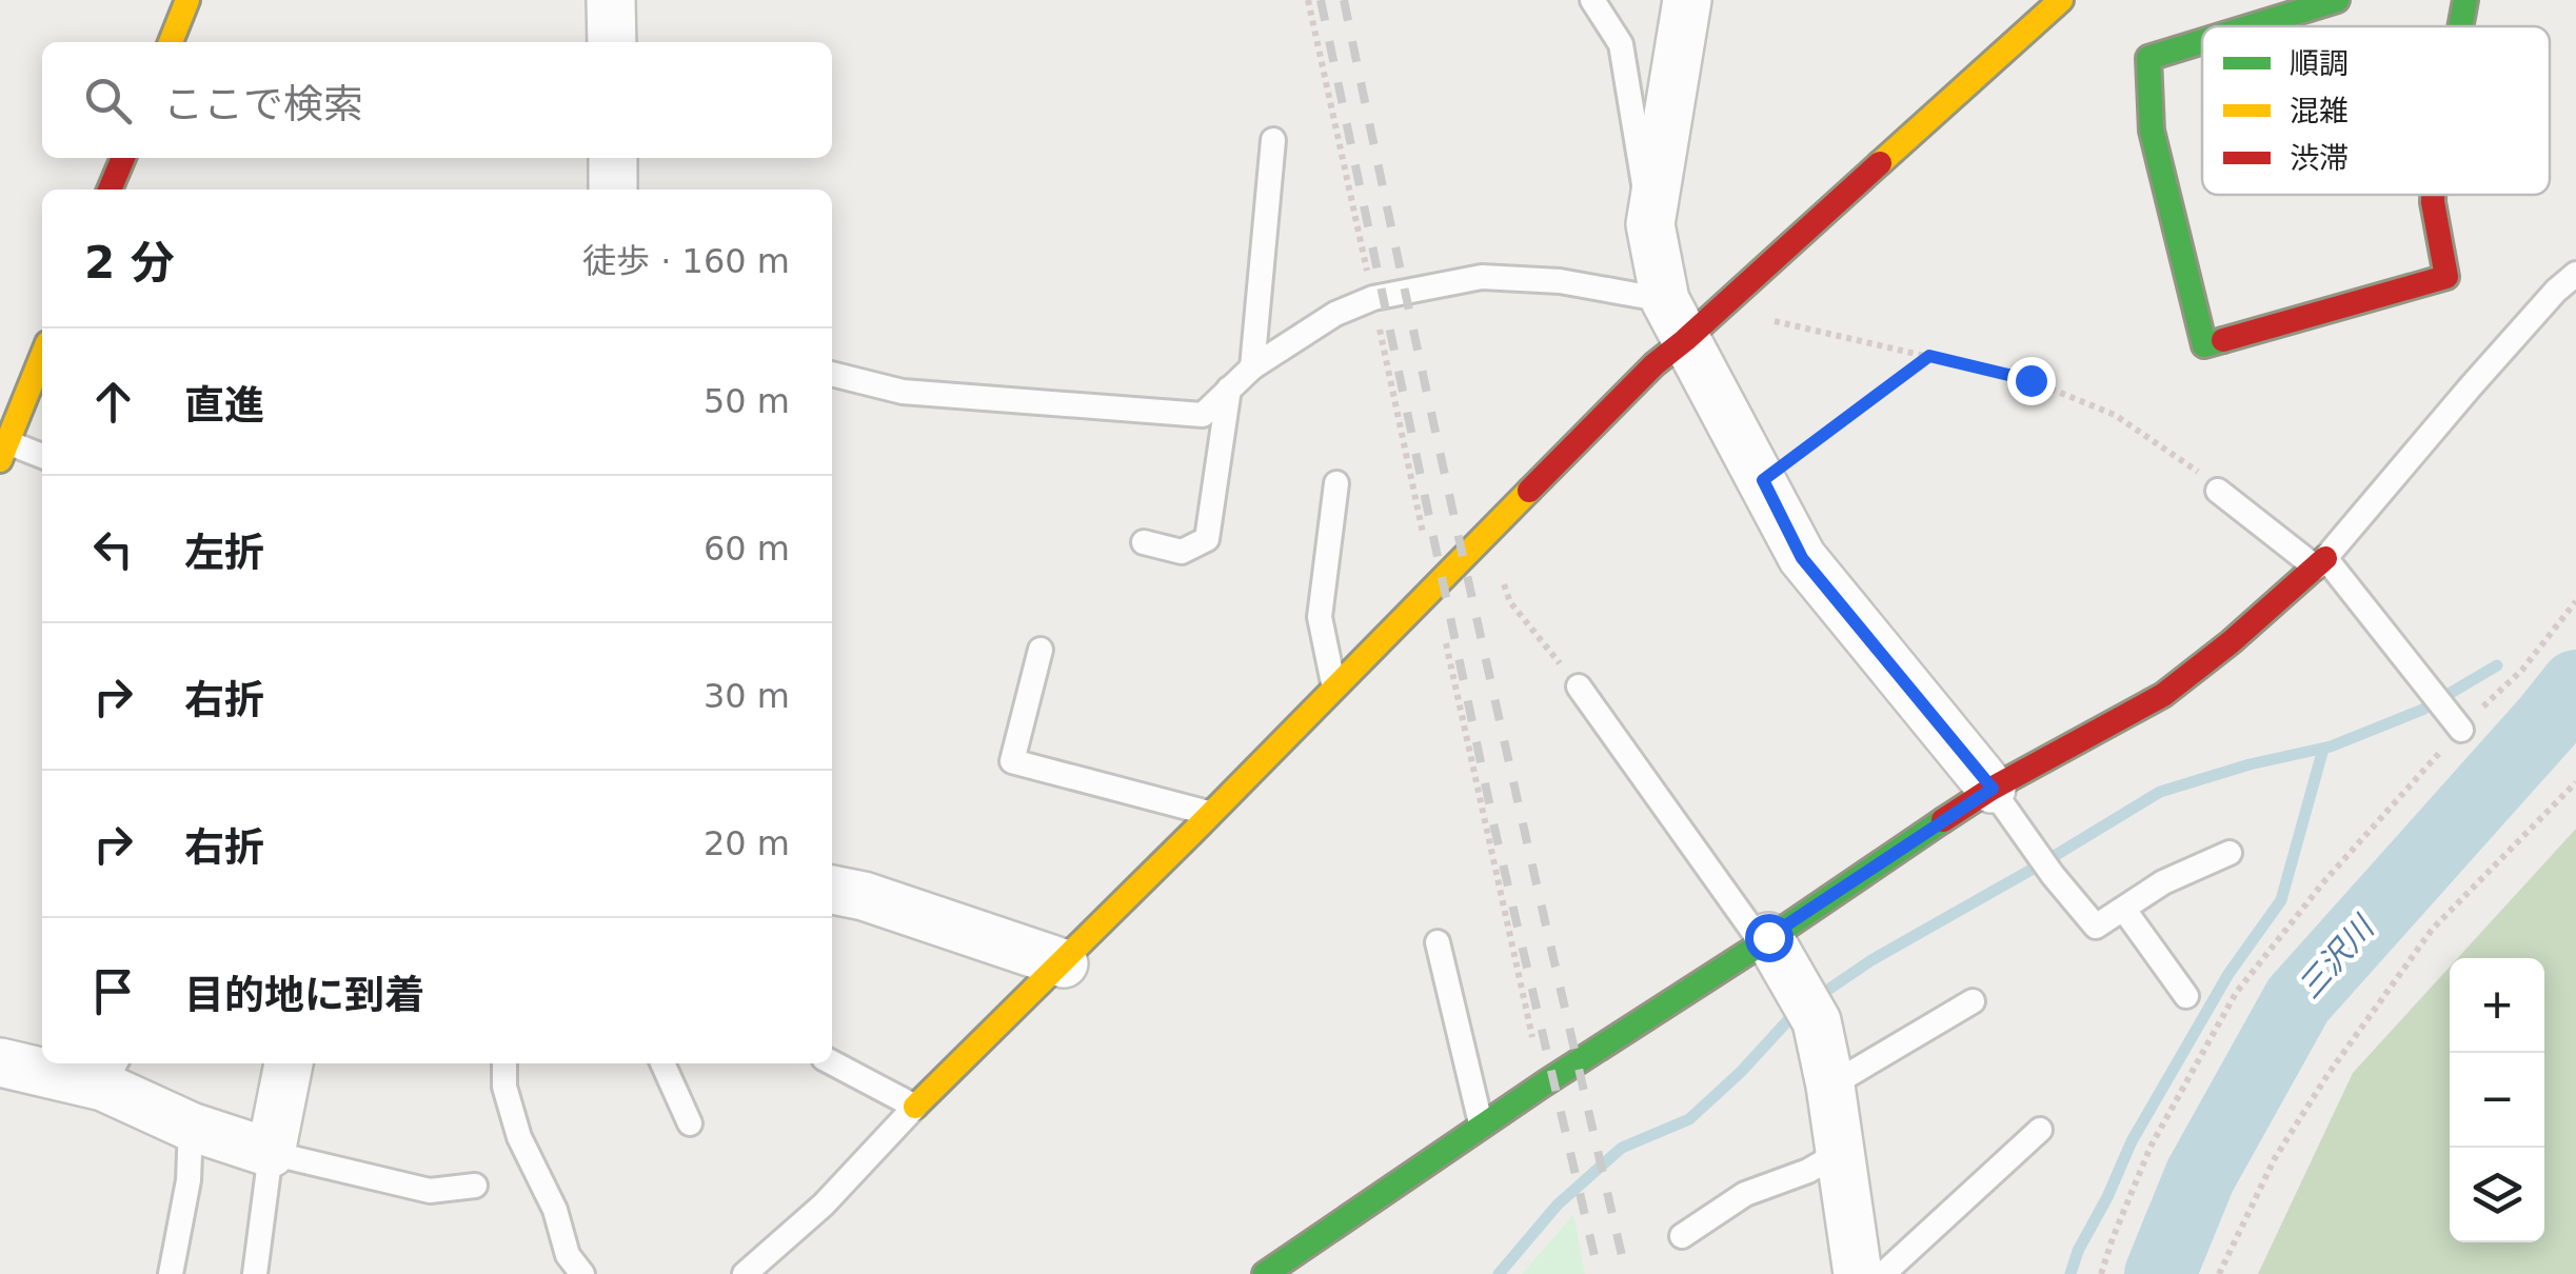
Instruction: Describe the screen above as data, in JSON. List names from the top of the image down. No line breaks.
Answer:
{"water":["三沢川"],"legend":["順調","混雑","渋滞"],"page":{"search":"ここで検索","heading":["2 分","徒歩 · 160 m"],"list":[["直進","50 m"],["左折","60 m"],["右折","30 m"],["右折","20 m"],"目的地に到着"],"map_buttons":["+","−"]}}
